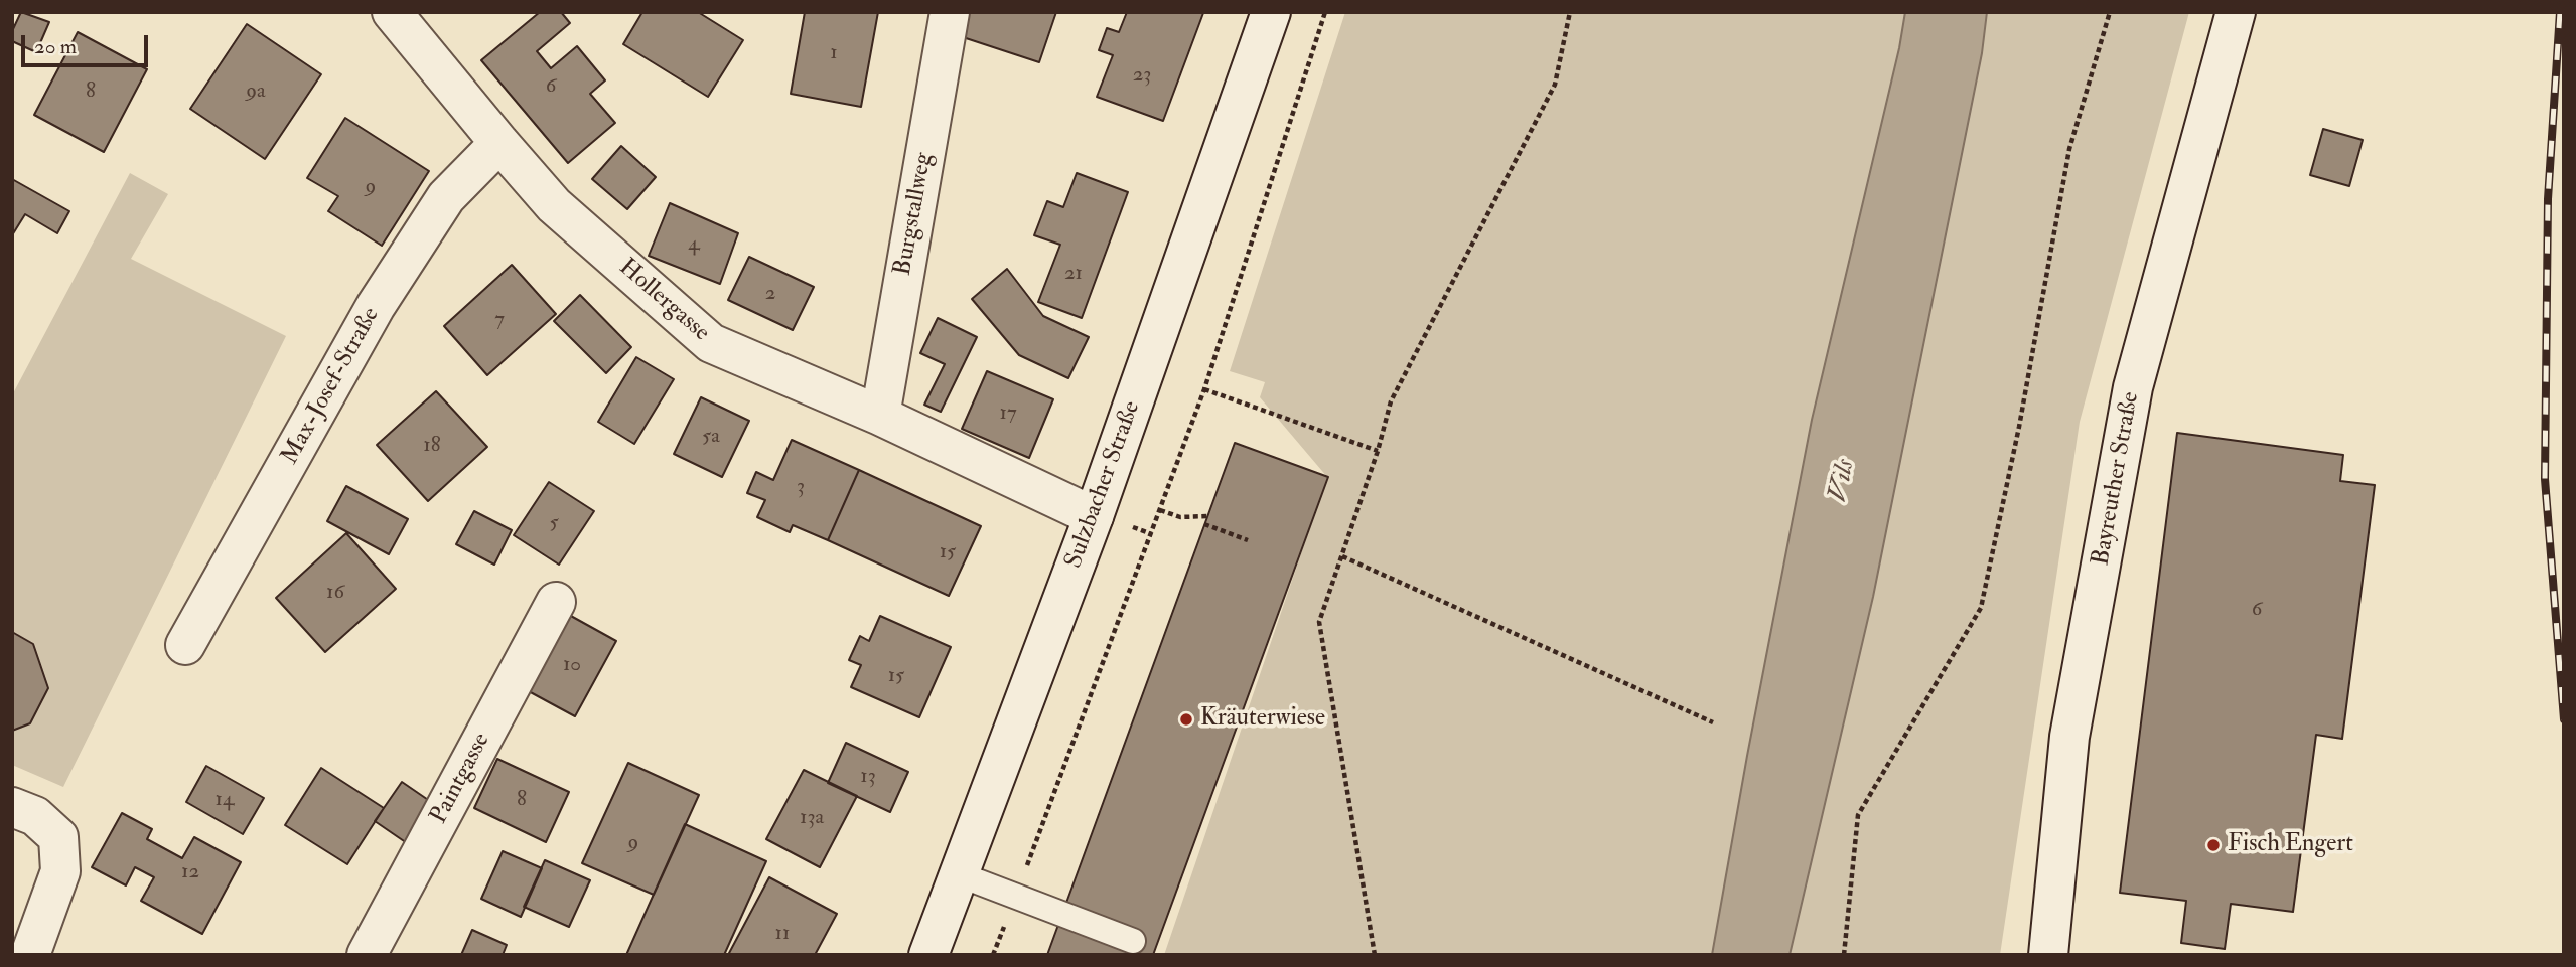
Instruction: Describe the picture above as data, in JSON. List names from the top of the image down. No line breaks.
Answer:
{"streets":{"street":["Burgstallweg","Hollergasse","Max-Josef-Straße","Bayreuther Straße","Sulzbacher Straße","Paintgasse"]},"crossings":[["Burgstallweg","Hollergasse"],["Hollergasse","Max-Josef-Straße"],["Hollergasse","Sulzbacher Straße"]],"water":["Vils"],"places":["Kräuterwiese","Fisch Engert"],"house_numbers":["1","23","6","8","9a","9","4","21","2","7","17","5a","18","3","5","15","16","6","10","15","13","14","8","13a","9","12","11"],"scale_bar":"20 m"}
